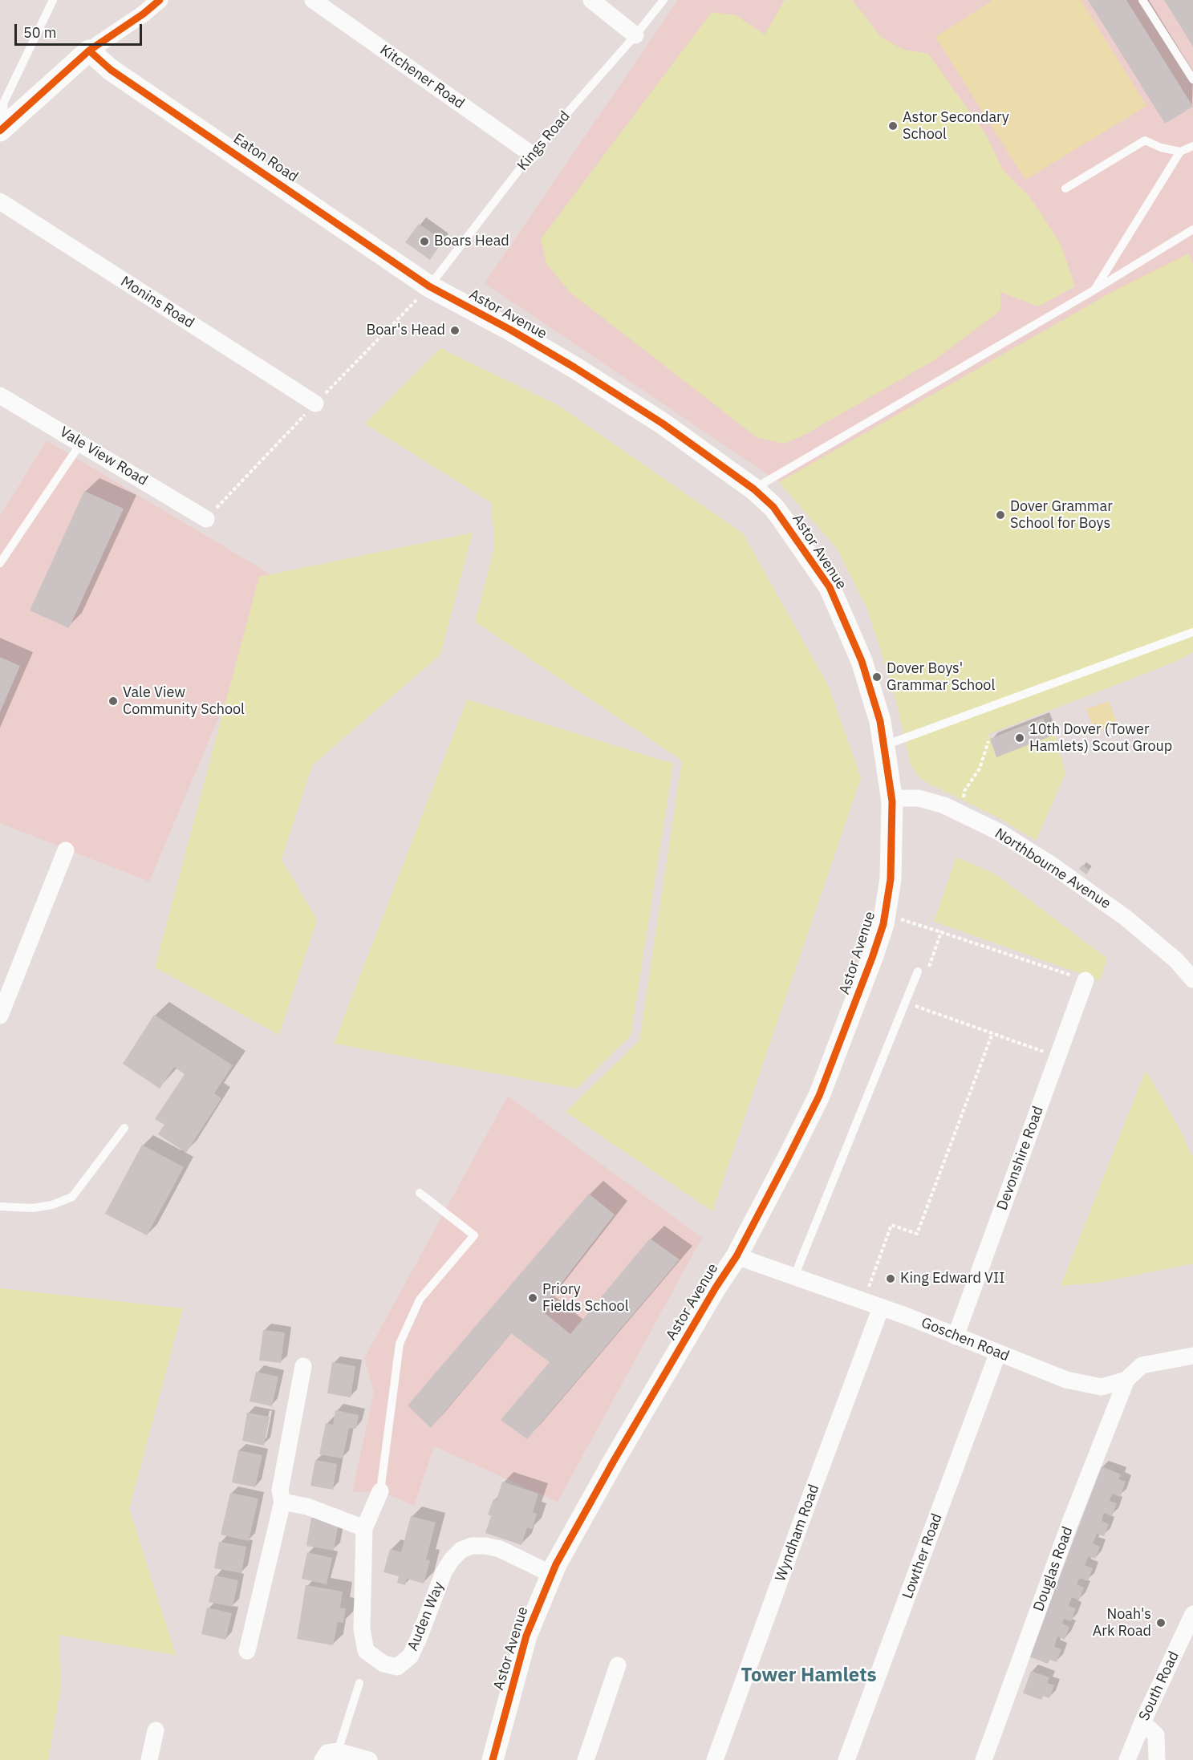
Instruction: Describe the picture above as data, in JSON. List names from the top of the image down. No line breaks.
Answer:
{"streets":{"street":["Kitchener Road","Eaton Road","Monins Road","Astor Avenue","Vale View Road","Northbourne Avenue","Devonshire Road","Goschen Road","Wyndham Road","Lowther Road","Douglas Road","Auden Way","South Road"],"lane":["Kings Road"]},"crossings":[["Kitchener Road","Kings Road"],["Kings Road","Eaton Road"],["Kings Road","Astor Avenue"],["Eaton Road","Astor Avenue"],["Astor Avenue","Northbourne Avenue"],["Astor Avenue","Goschen Road"],["Astor Avenue","Auden Way"],["Devonshire Road","Goschen Road"],["Goschen Road","Wyndham Road"],["Goschen Road","Lowther Road"],["Goschen Road","Douglas Road"]],"districts":["Tower Hamlets"],"places":["Astor Secondary School","Boars Head","Boar's Head","Dover Grammar School for Boys","Dover Boys' Grammar School","Vale View Community School","10th Dover (Tower Hamlets) Scout Group","King Edward VII","Priory Fields School","Noah's Ark Road"],"scale_bar":"50 m"}
